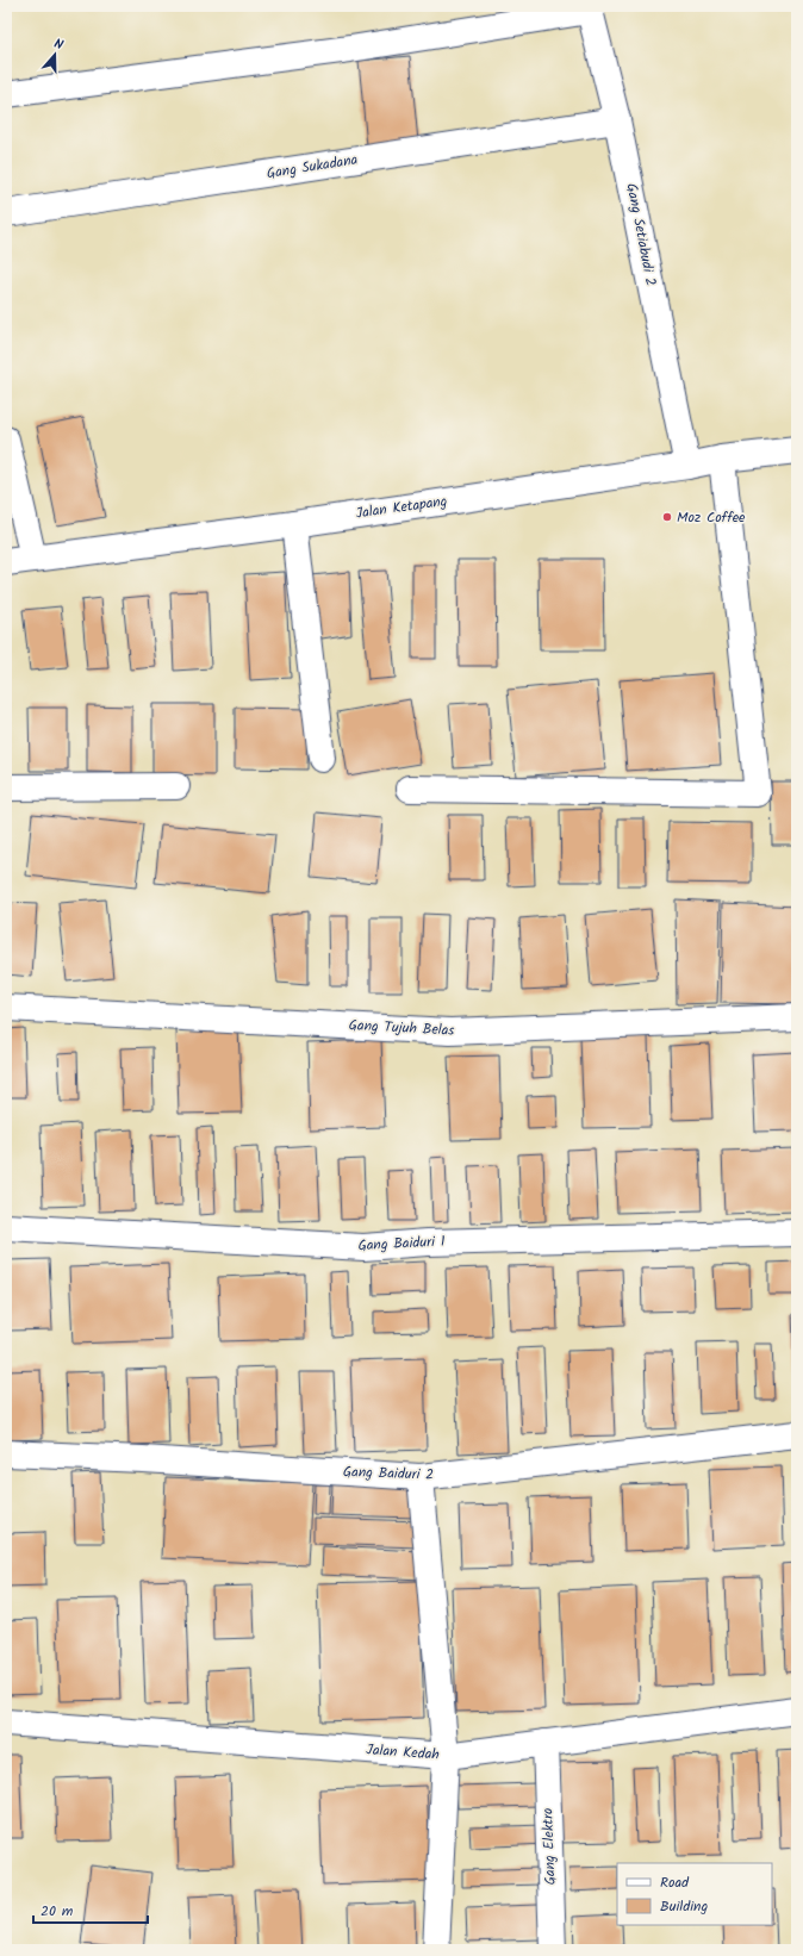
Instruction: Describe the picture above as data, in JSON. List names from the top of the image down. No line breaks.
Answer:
{"streets":{"street":["Gang Sukadana","Gang Setiabudi 2","Jalan Ketapang","Gang Tujuh Belas","Gang Baiduri 1","Gang Baiduri 2","Jalan Kedah","Gang Elektro"]},"crossings":[["Gang Sukadana","Gang Setiabudi 2"],["Gang Setiabudi 2","Jalan Ketapang"],["Jalan Kedah","Gang Elektro"]],"places":["Moz Coffee"],"legend":["Road","Building"],"scale_bar":"20 m","north":"top"}
